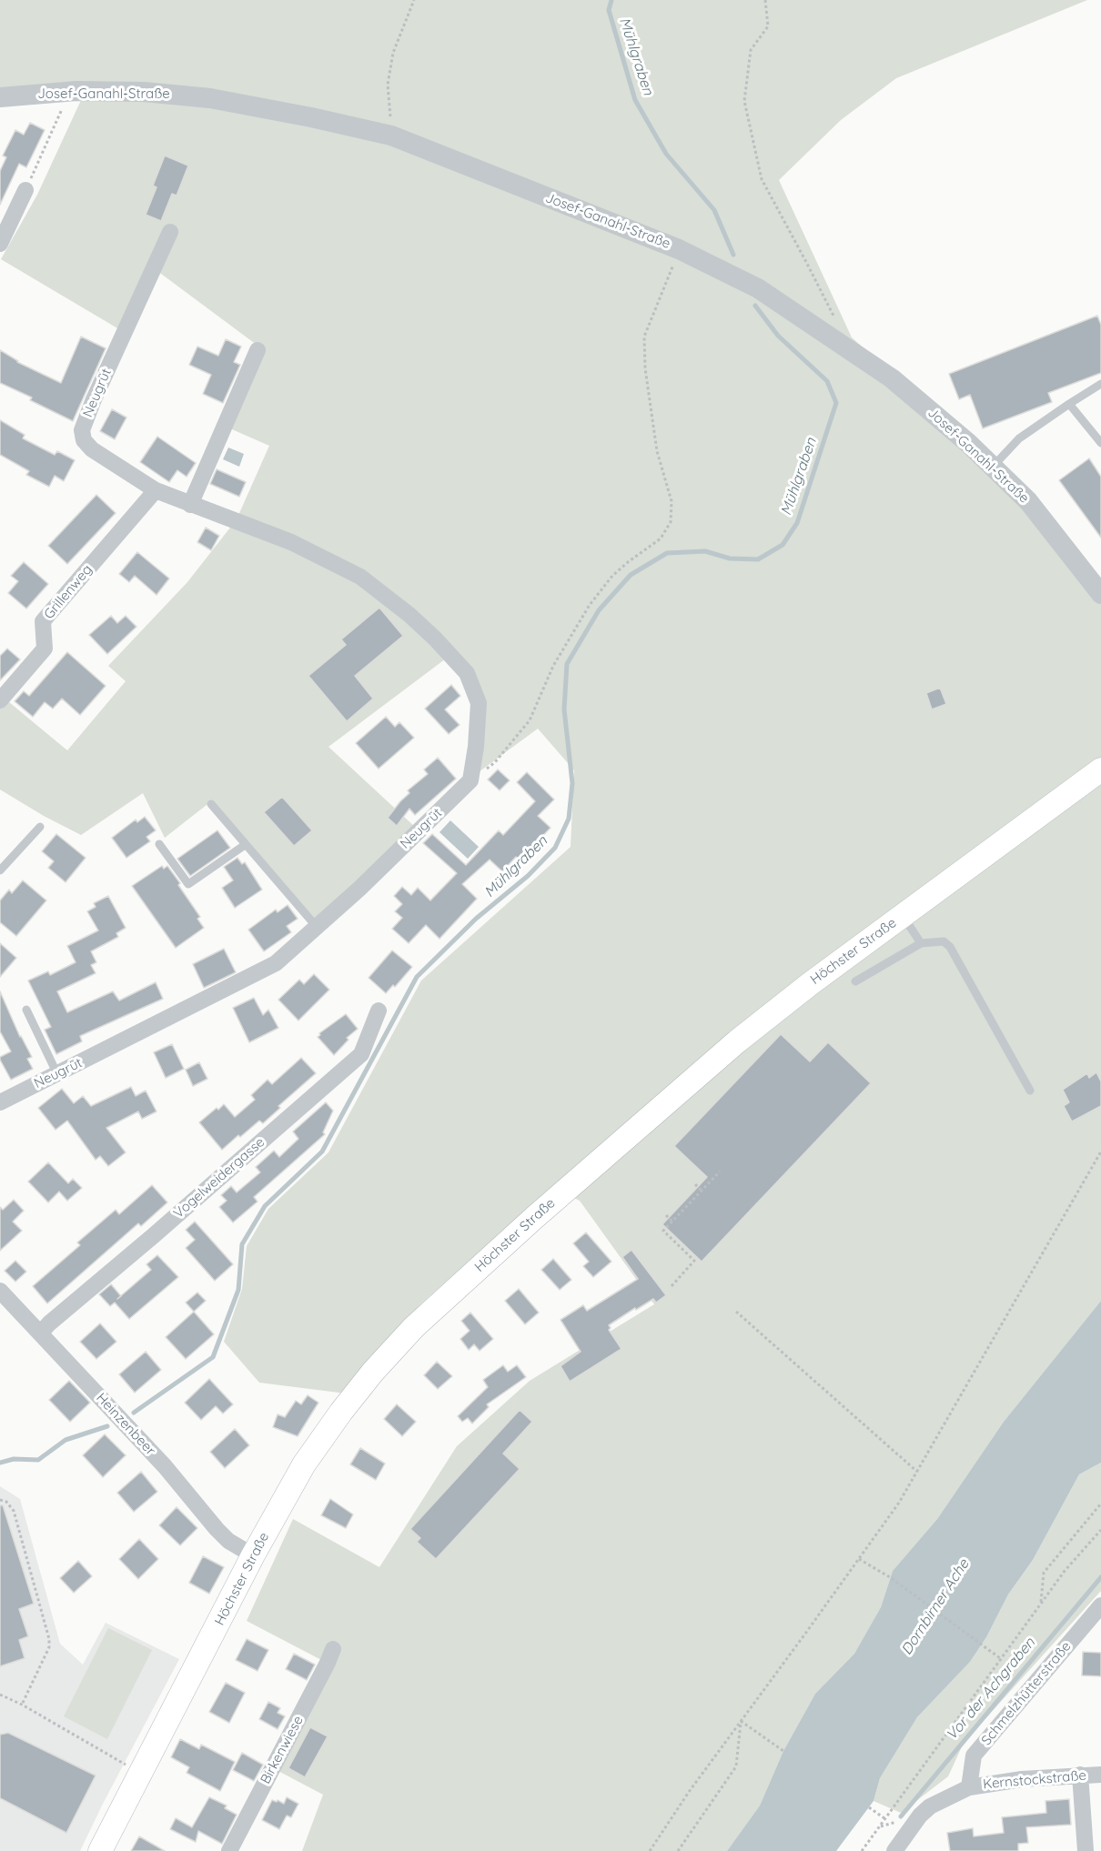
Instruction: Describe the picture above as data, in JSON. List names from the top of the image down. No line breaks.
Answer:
{"streets":{"main road":["Höchster Straße"],"street":["Josef-Ganahl-Straße","Neugrüt","Grillenweg","Vogelweidergasse","Heinzenbeer","Schmelzhütterstraße","Birkenwiese","Kernstockstraße"]},"crossings":[["Neugrüt","Grillenweg"],["Höchster Straße","Heinzenbeer"],["Vogelweidergasse","Heinzenbeer"],["Schmelzhütterstraße","Kernstockstraße"]],"water":["Mühlgraben","Dornbirner Ache","Vor der Achgraben"]}
